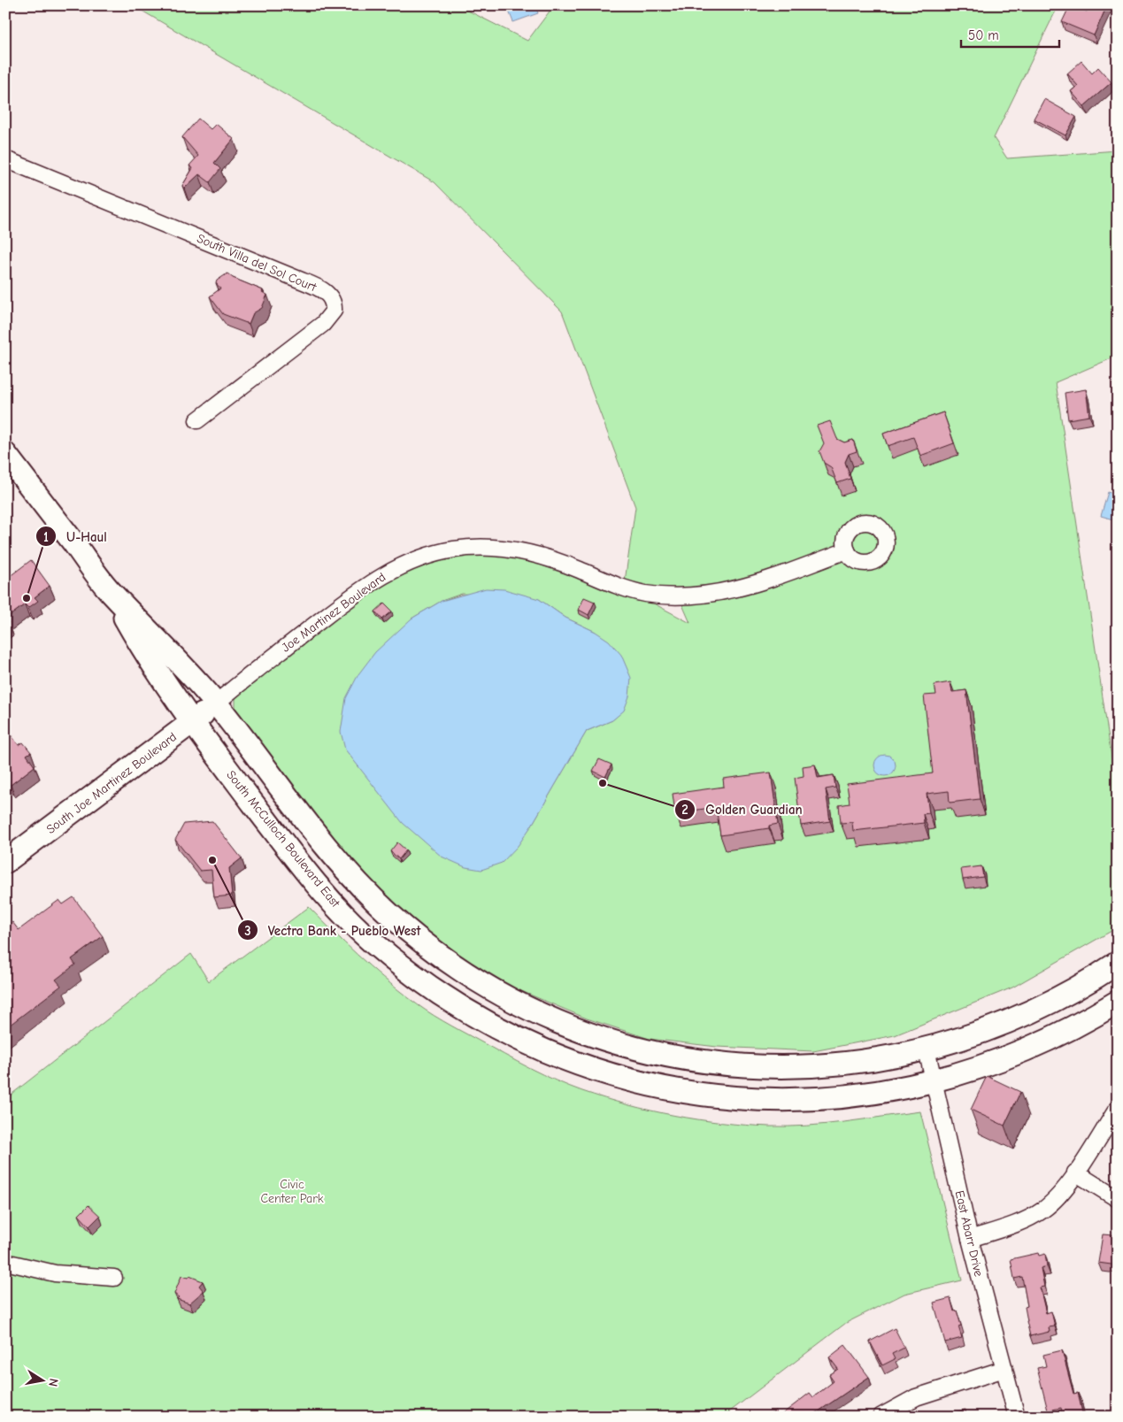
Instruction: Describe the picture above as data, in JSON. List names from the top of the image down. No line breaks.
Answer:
{"streets":{"main road":["South Joe Martinez Boulevard","South McCulloch Boulevard East"],"street":["South Villa del Sol Court","Joe Martinez Boulevard","East Abarr Drive"]},"crossings":[["Joe Martinez Boulevard","South Joe Martinez Boulevard"],["Joe Martinez Boulevard","South McCulloch Boulevard East"],["South Joe Martinez Boulevard","South McCulloch Boulevard East"],["South McCulloch Boulevard East","East Abarr Drive"]],"parks":["Civic Center Park"],"places":["U-Haul","Golden Guardian","Vectra Bank - Pueblo West"],"scale_bar":"50 m","north":"right"}
